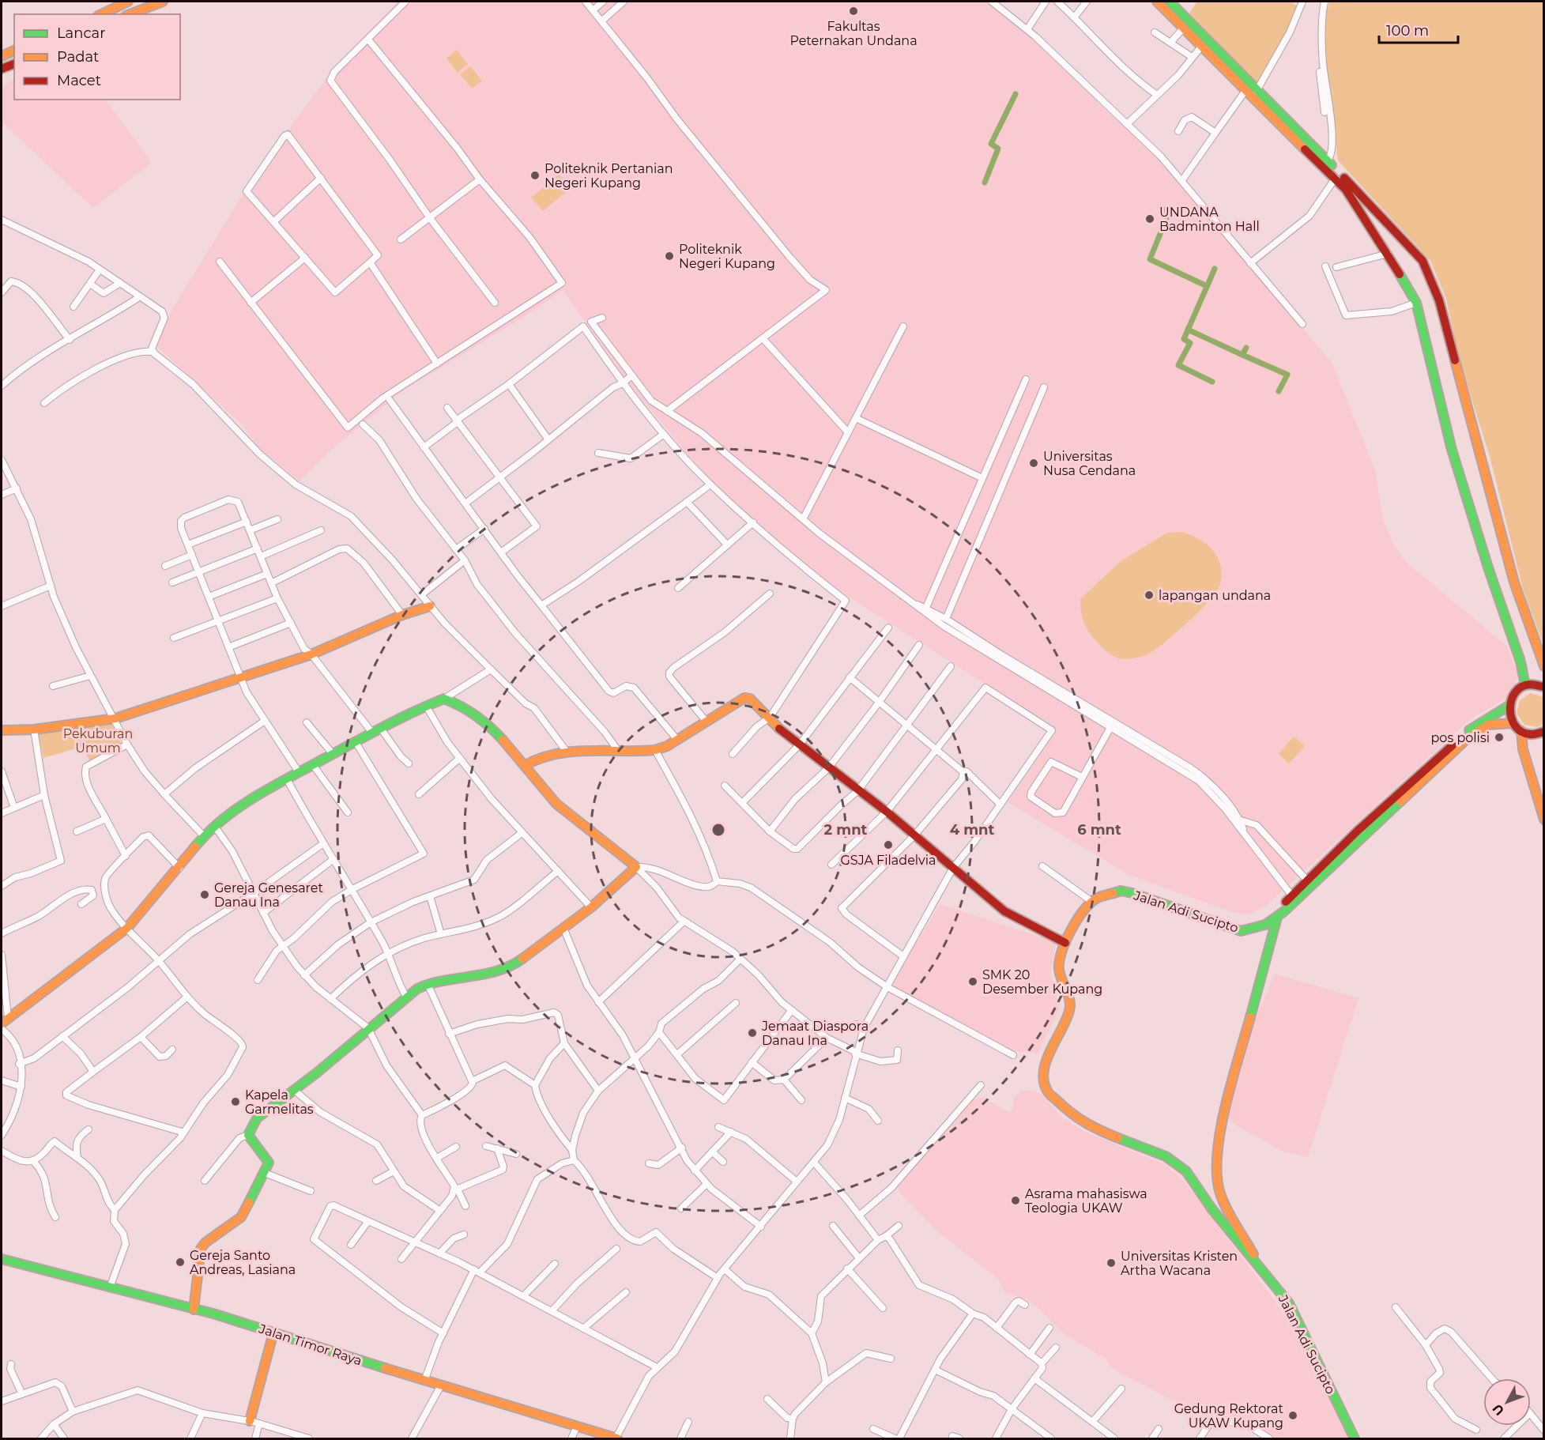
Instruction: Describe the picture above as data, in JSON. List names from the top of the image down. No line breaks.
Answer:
{"streets":{"main road":["Jalan Adi Sucipto","Jalan Timor Raya"]},"parks":["Pekuburan Umum"],"places":["Fakultas Peternakan Undana","Politeknik Pertanian Negeri Kupang","UNDANA Badminton Hall","Politeknik Negeri Kupang","Universitas Nusa Cendana","lapangan undana","pos polisi","GSJA Filadelvia","Gereja Genesaret Danau Ina","SMK 20 Desember Kupang","Jemaat Diaspora Danau Ina","Kapela Garmelitas","Asrama mahasiswa Teologia UKAW","Gereja Santo Andreas, Lasiana","Universitas Kristen Artha Wacana","Gedung Rektorat UKAW Kupang"],"legend":["Lancar","Padat","Macet"],"scale_bar":"100 m","north":"bottom left","rings":["2 mnt","4 mnt","6 mnt"]}
